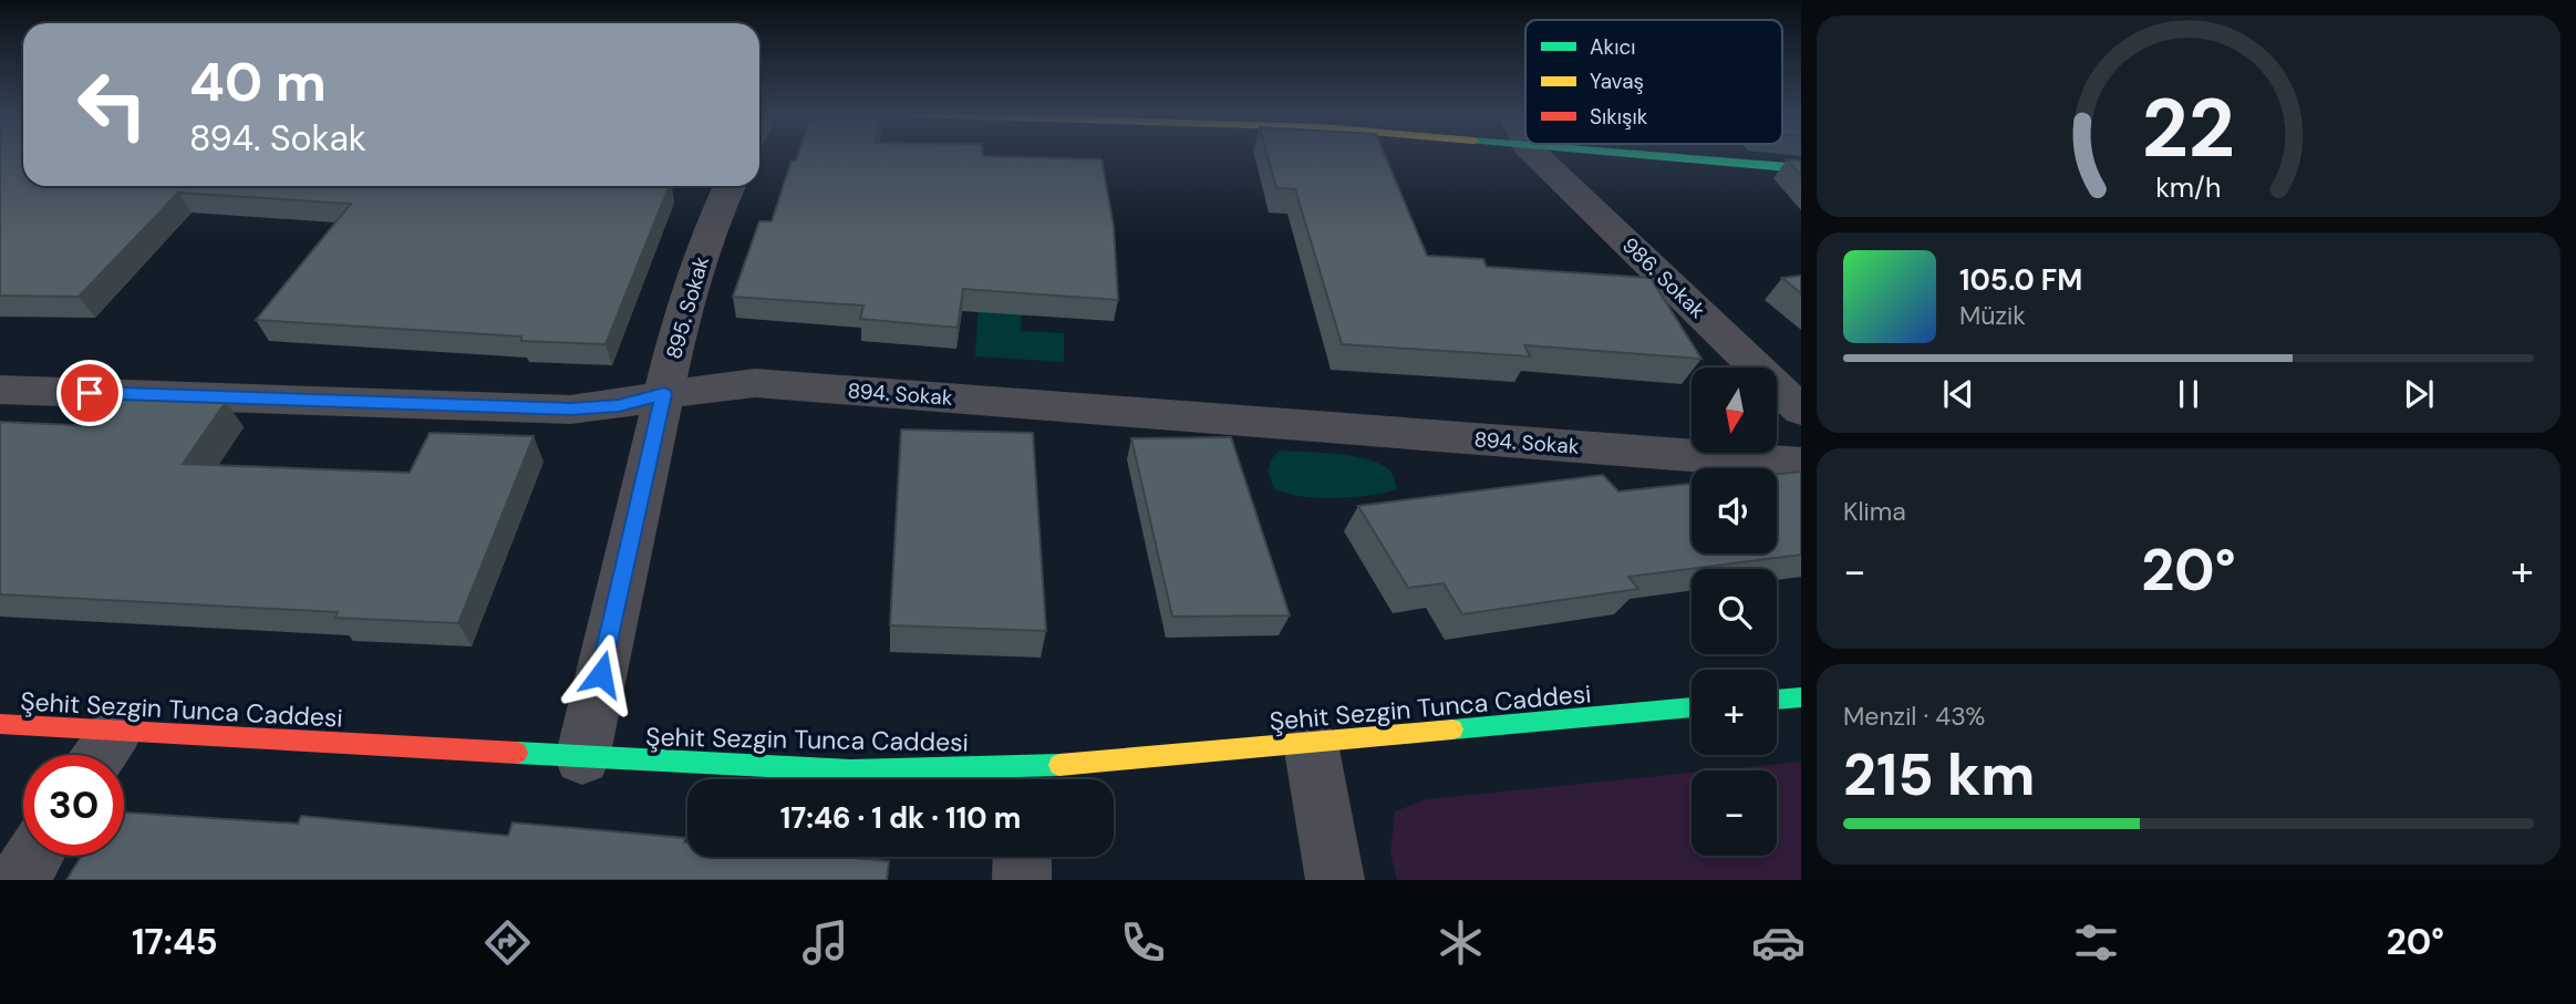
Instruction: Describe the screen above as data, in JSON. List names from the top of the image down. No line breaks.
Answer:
{"streets":{"street":["986. Sokak","895. Sokak","894. Sokak","Şehit Sezgin Tunca Caddesi"]},"crossings":[["895. Sokak","894. Sokak"],["895. Sokak","Şehit Sezgin Tunca Caddesi"]],"legend":["Akıcı","Yavaş","Sıkışık"],"north":"bottom","page":{"turn":["40 m","894. Sokak"],"song":["105.0 FM","Müzik"],"map_buttons":["+","−"],"tile":["Klima",["Menzil · 43%","215 km"]],"heat":["−","20°","+"],"limit":"30","trip":"17:46 · 1 dk · 110 m","tabs":["17:45","20°"],"gauge":["22","km/h"]}}
